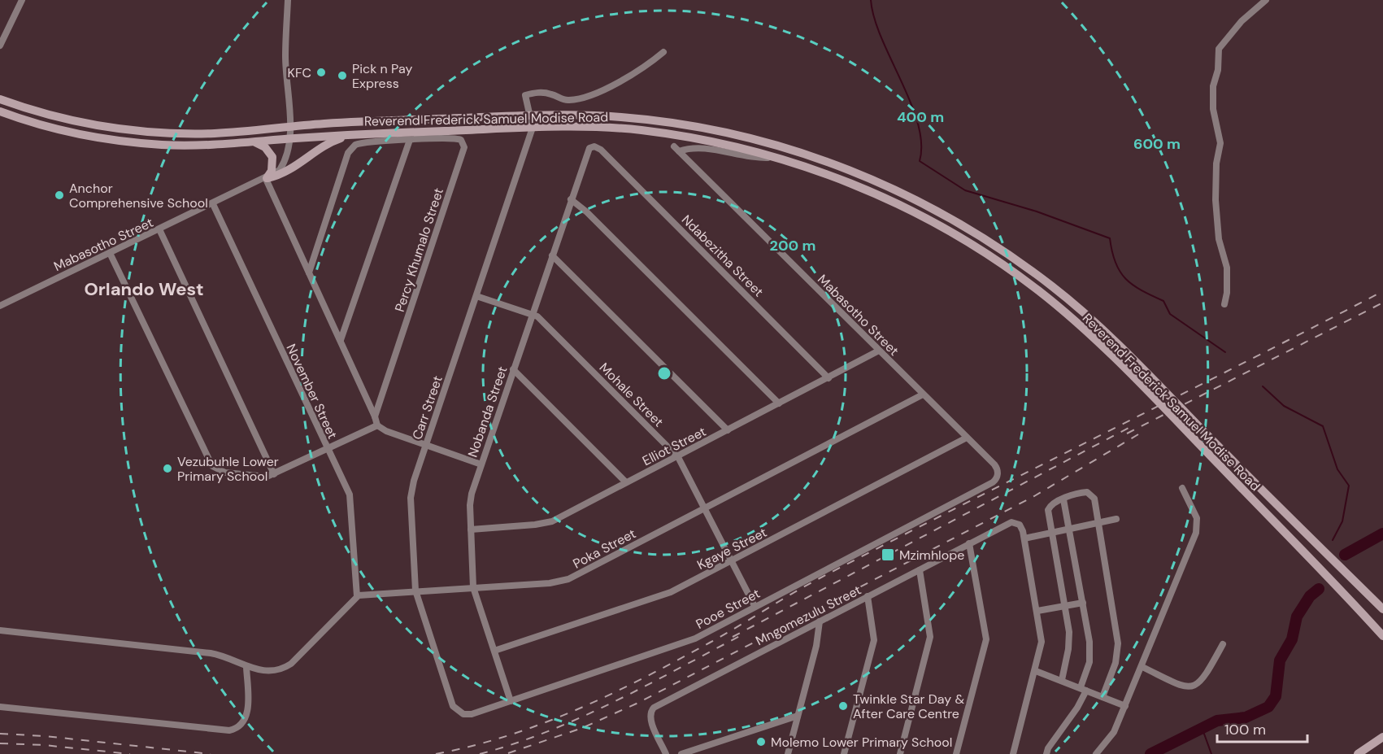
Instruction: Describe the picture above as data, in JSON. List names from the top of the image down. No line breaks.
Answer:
{"streets":{"main road":["Reverend Frederick Samuel Modise Road"],"street":["Mabasotho Street","Percy Khumalo Street","Ndabezitha Street","November Street","Mohale Street","Carr Street","Nobanda Street","Elliot Street","Poka Street","Kgaye Street","Pooe Street","Mngomezulu Street"]},"crossings":[["Reverend Frederick Samuel Modise Road","Mabasotho Street"],["Reverend Frederick Samuel Modise Road","Carr Street"],["Mabasotho Street","November Street"],["Mabasotho Street","Elliot Street"],["Mabasotho Street","Poka Street"],["Mabasotho Street","Kgaye Street"],["Mabasotho Street","Pooe Street"],["Ndabezitha Street","Nobanda Street"],["Ndabezitha Street","Elliot Street"],["November Street","Poka Street"],["Mohale Street","Carr Street"],["Mohale Street","Nobanda Street"],["Mohale Street","Elliot Street"],["Mohale Street","Poka Street"],["Mohale Street","Kgaye Street"],["Mohale Street","Pooe Street"],["Carr Street","Poka Street"],["Carr Street","Pooe Street"],["Nobanda Street","Elliot Street"],["Nobanda Street","Poka Street"],["Nobanda Street","Kgaye Street"],["Nobanda Street","Pooe Street"]],"districts":["Orlando West"],"places":{"other":["KFC","Pick n Pay Express","Anchor Comprehensive School","Vezubuhle Lower Primary School","Twinkle Star Day & After Care Centre","Molemo Lower Primary School"],"transit":["Mzimhlope"]},"scale_bar":"100 m","rings":["400 m","600 m","200 m"]}
